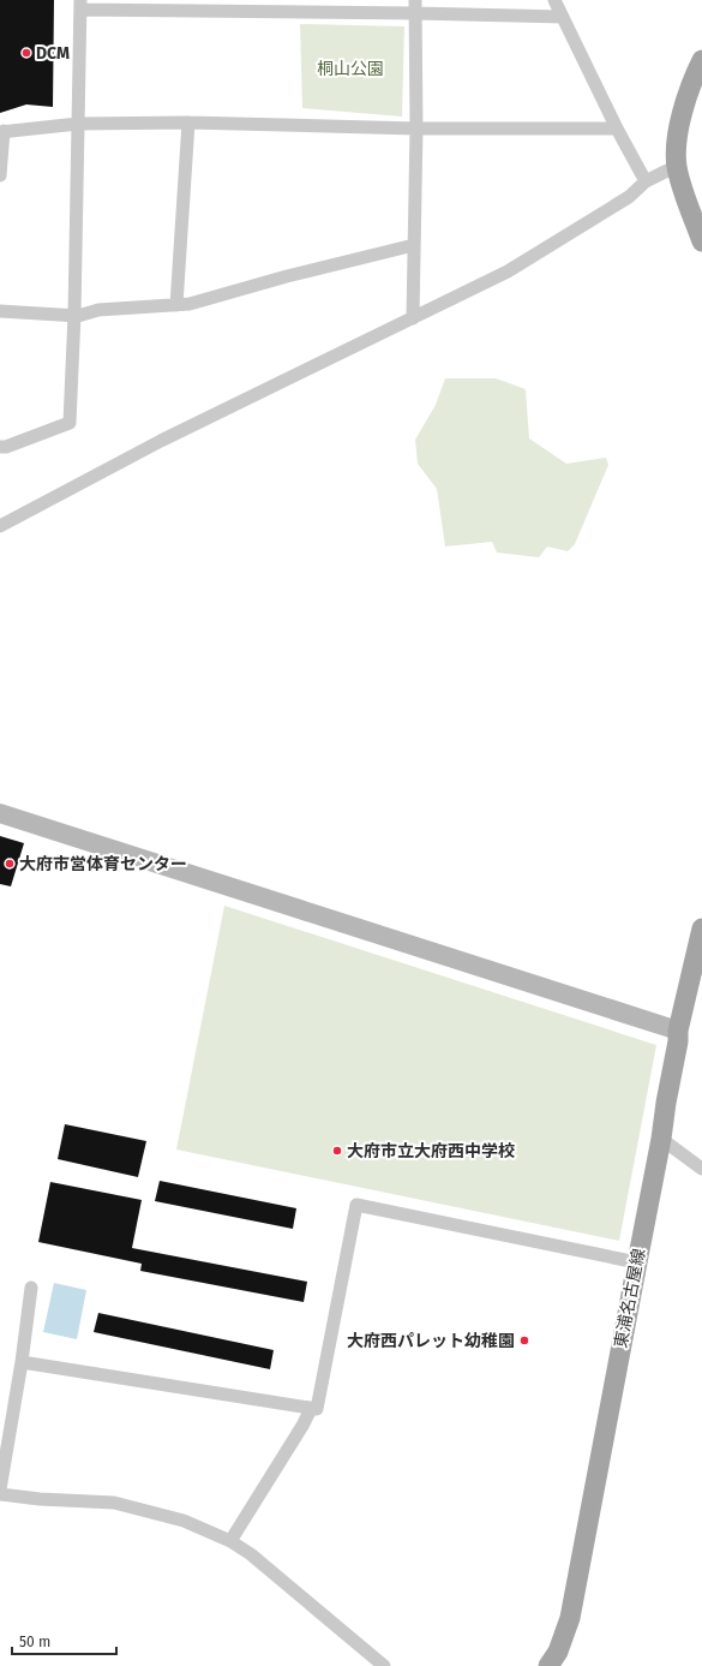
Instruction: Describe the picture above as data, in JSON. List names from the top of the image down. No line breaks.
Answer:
{"streets":{"main road":["東浦名古屋線"]},"parks":["桐山公園"],"places":["DCM","大府市営体育センター","大府市立大府西中学校","大府西パレット幼稚園"],"scale_bar":"50 m"}
